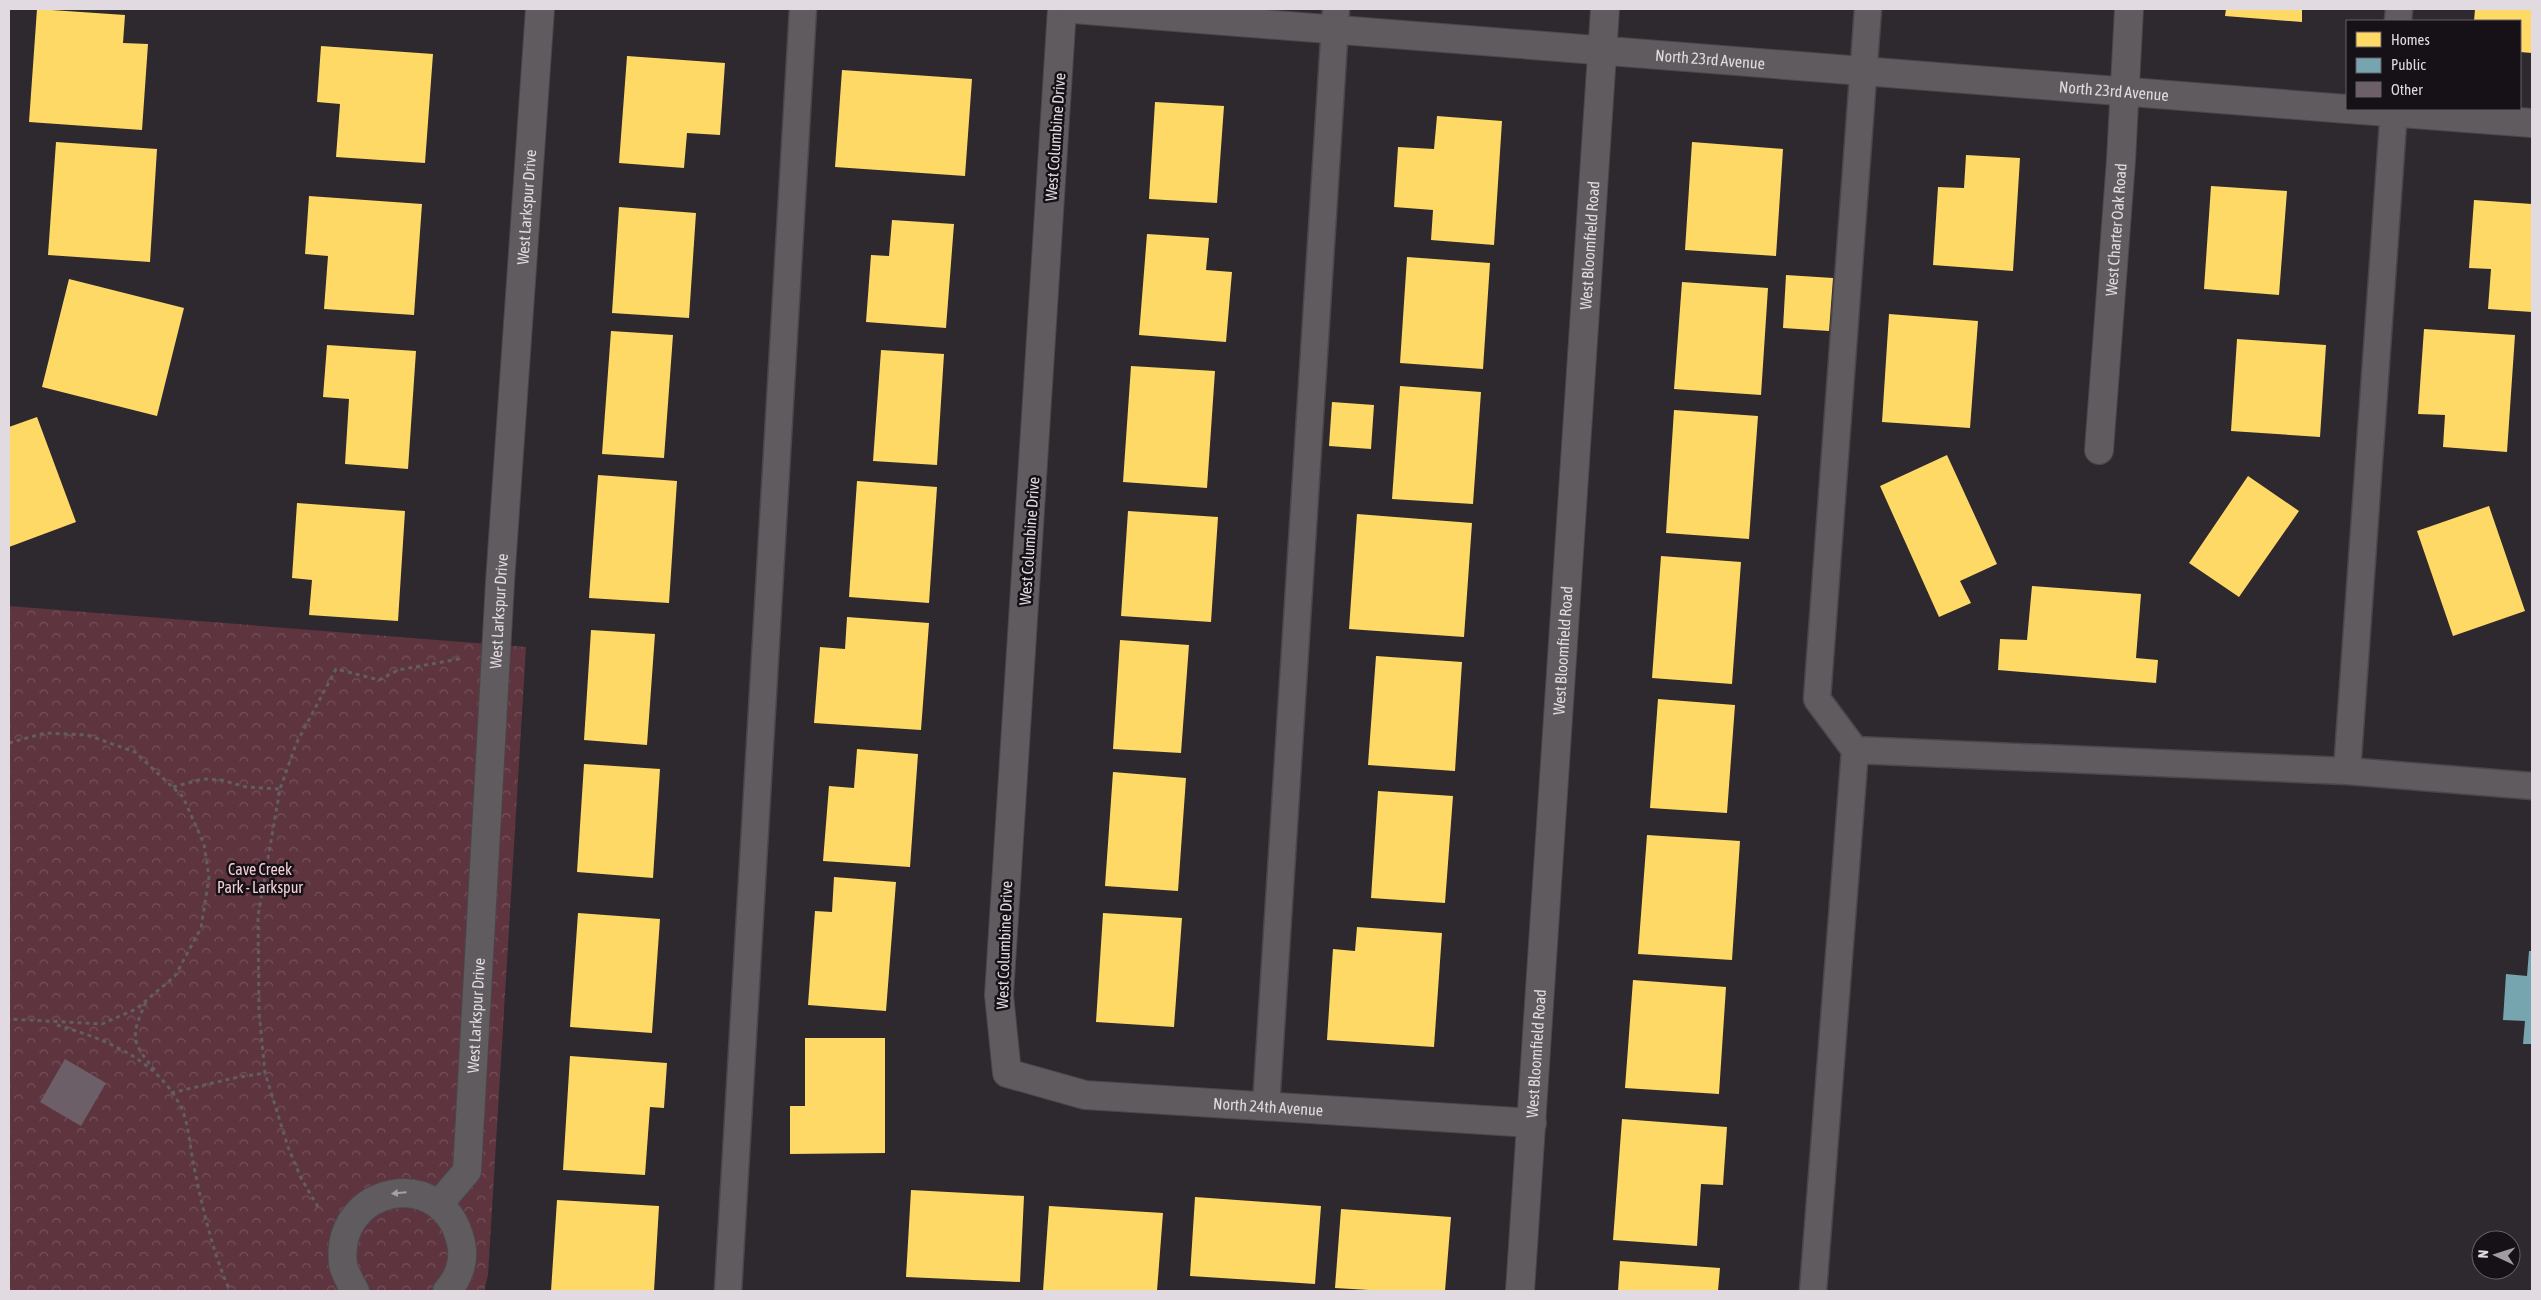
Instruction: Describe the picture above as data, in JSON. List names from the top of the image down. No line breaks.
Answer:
{"streets":{"street":["North 23rd Avenue","West Columbine Drive","West Larkspur Drive","West Charter Oak Road","West Bloomfield Road","North 24th Avenue"]},"crossings":[["North 23rd Avenue","West Charter Oak Road"],["North 23rd Avenue","West Bloomfield Road"],["West Columbine Drive","North 24th Avenue"],["West Bloomfield Road","North 24th Avenue"]],"parks":["Cave Creek Park - Larkspur"],"legend":["Homes","Public","Other"],"north":"left"}
